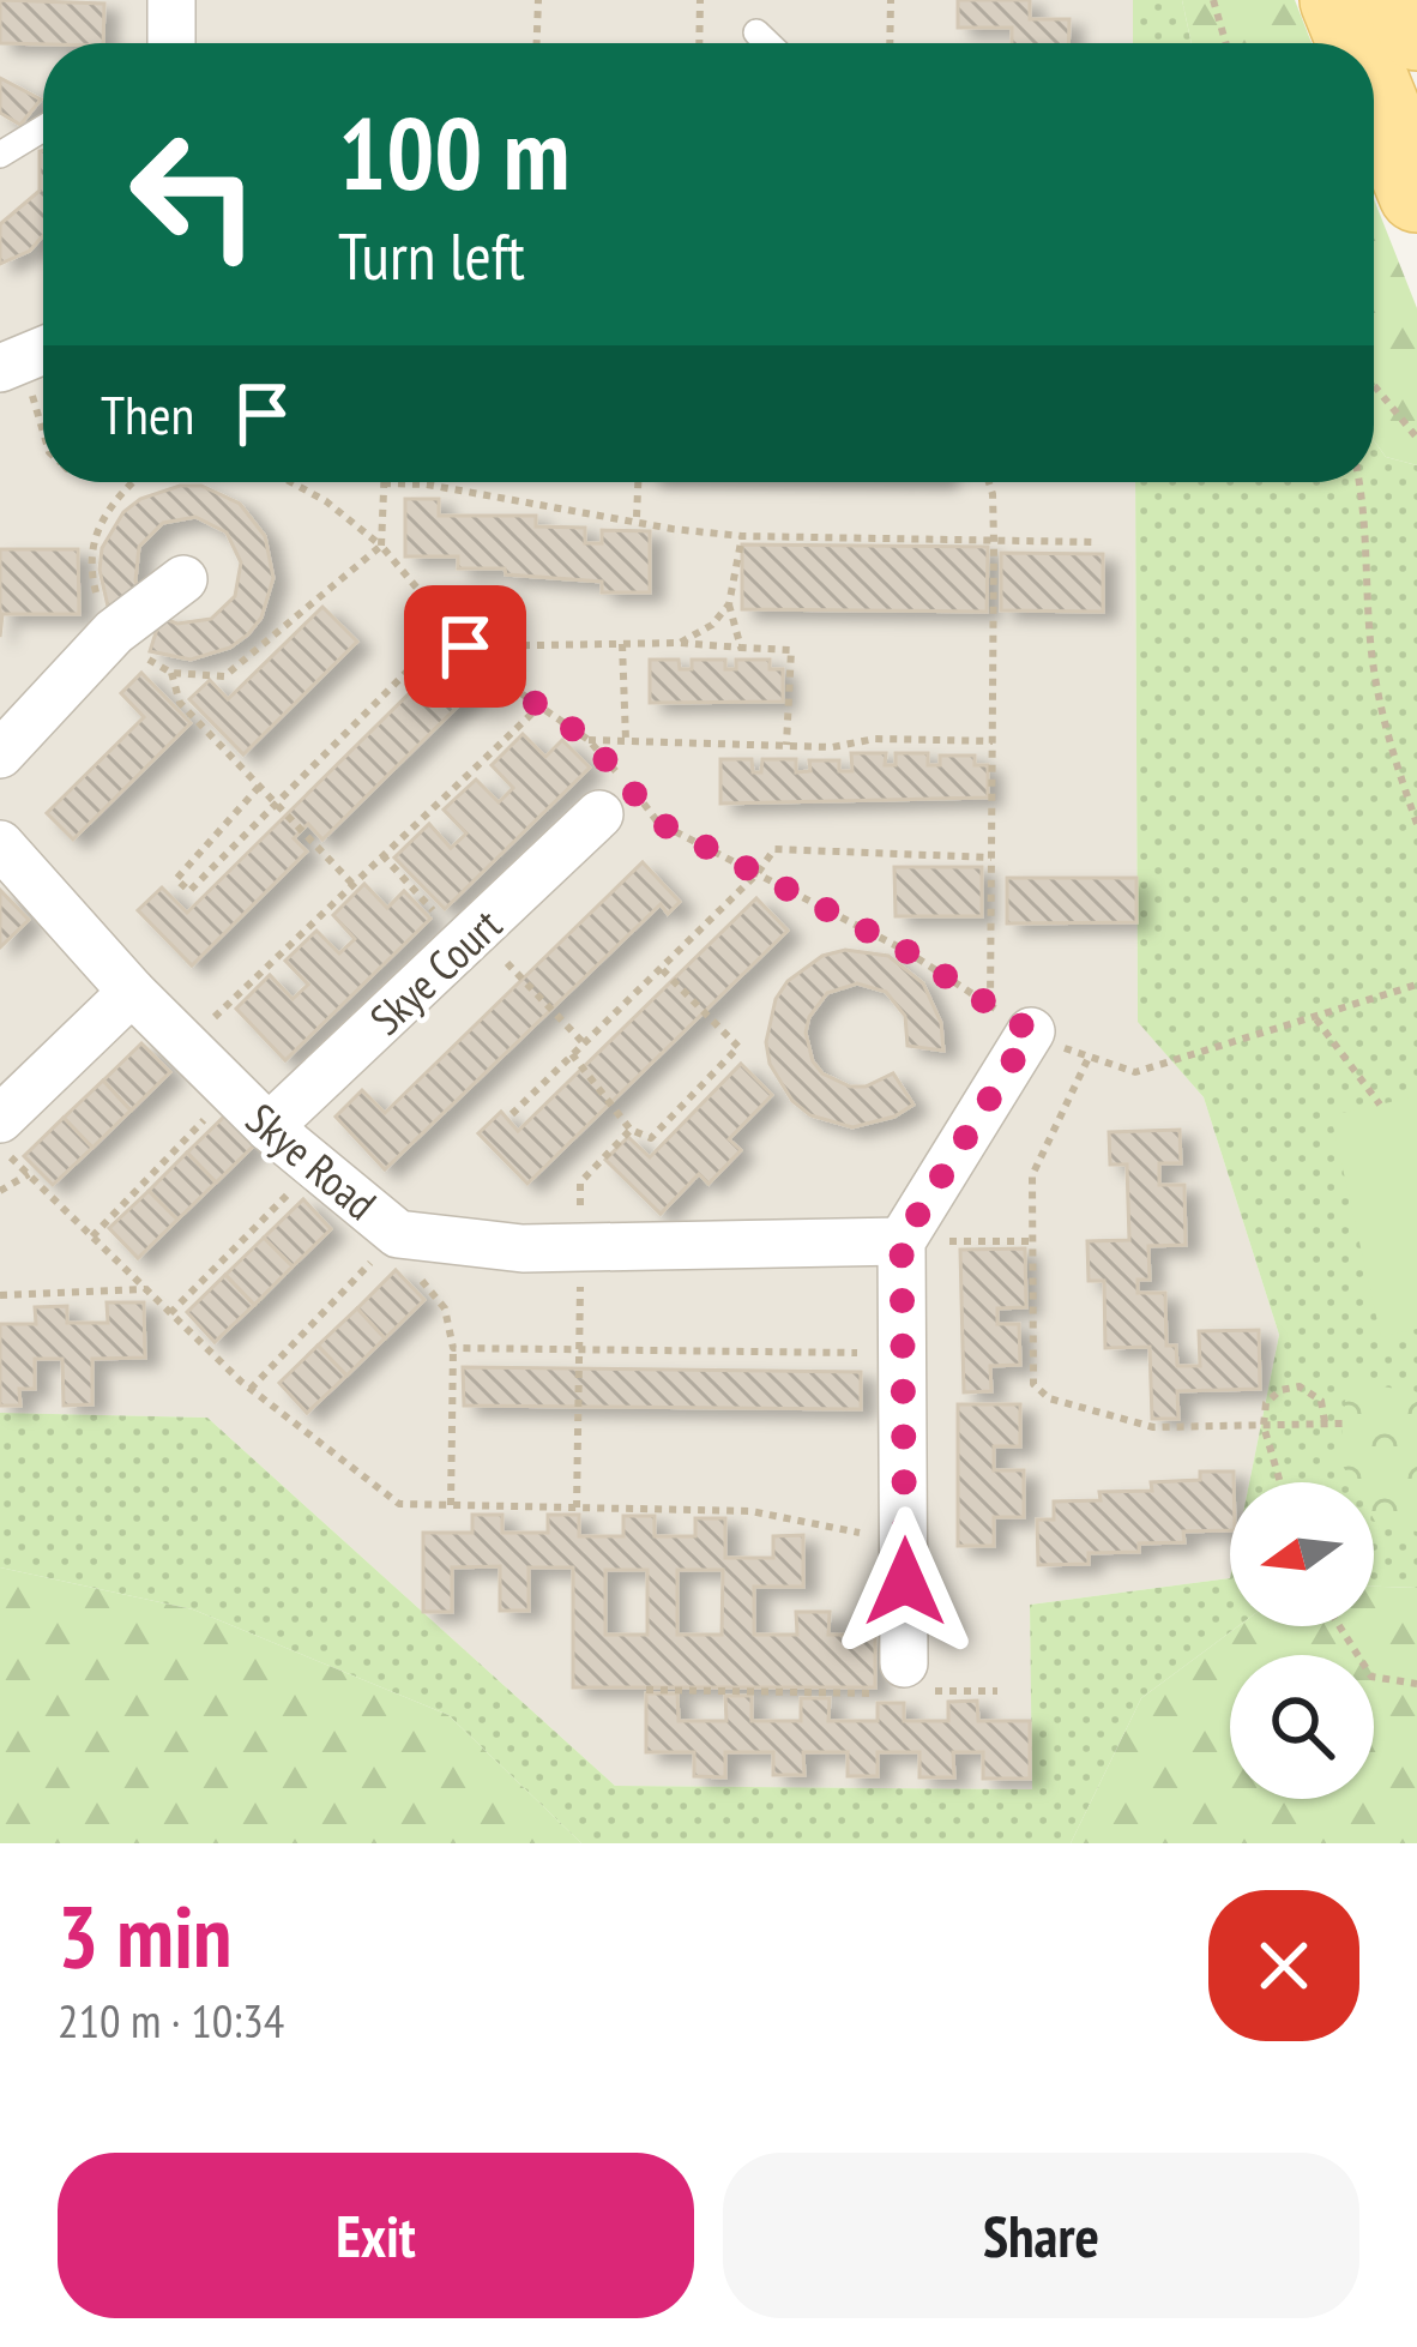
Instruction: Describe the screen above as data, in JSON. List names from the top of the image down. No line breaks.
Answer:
{"streets":{"street":["Skye Court","Skye Road"]},"crossings":[["Skye Court","Skye Road"]],"north":"left","page":{"turn":["100 m","Turn left"],"then":"Then","heading":["3 min","210 m · 10:34"],"buttons":["Exit","Share"]}}
